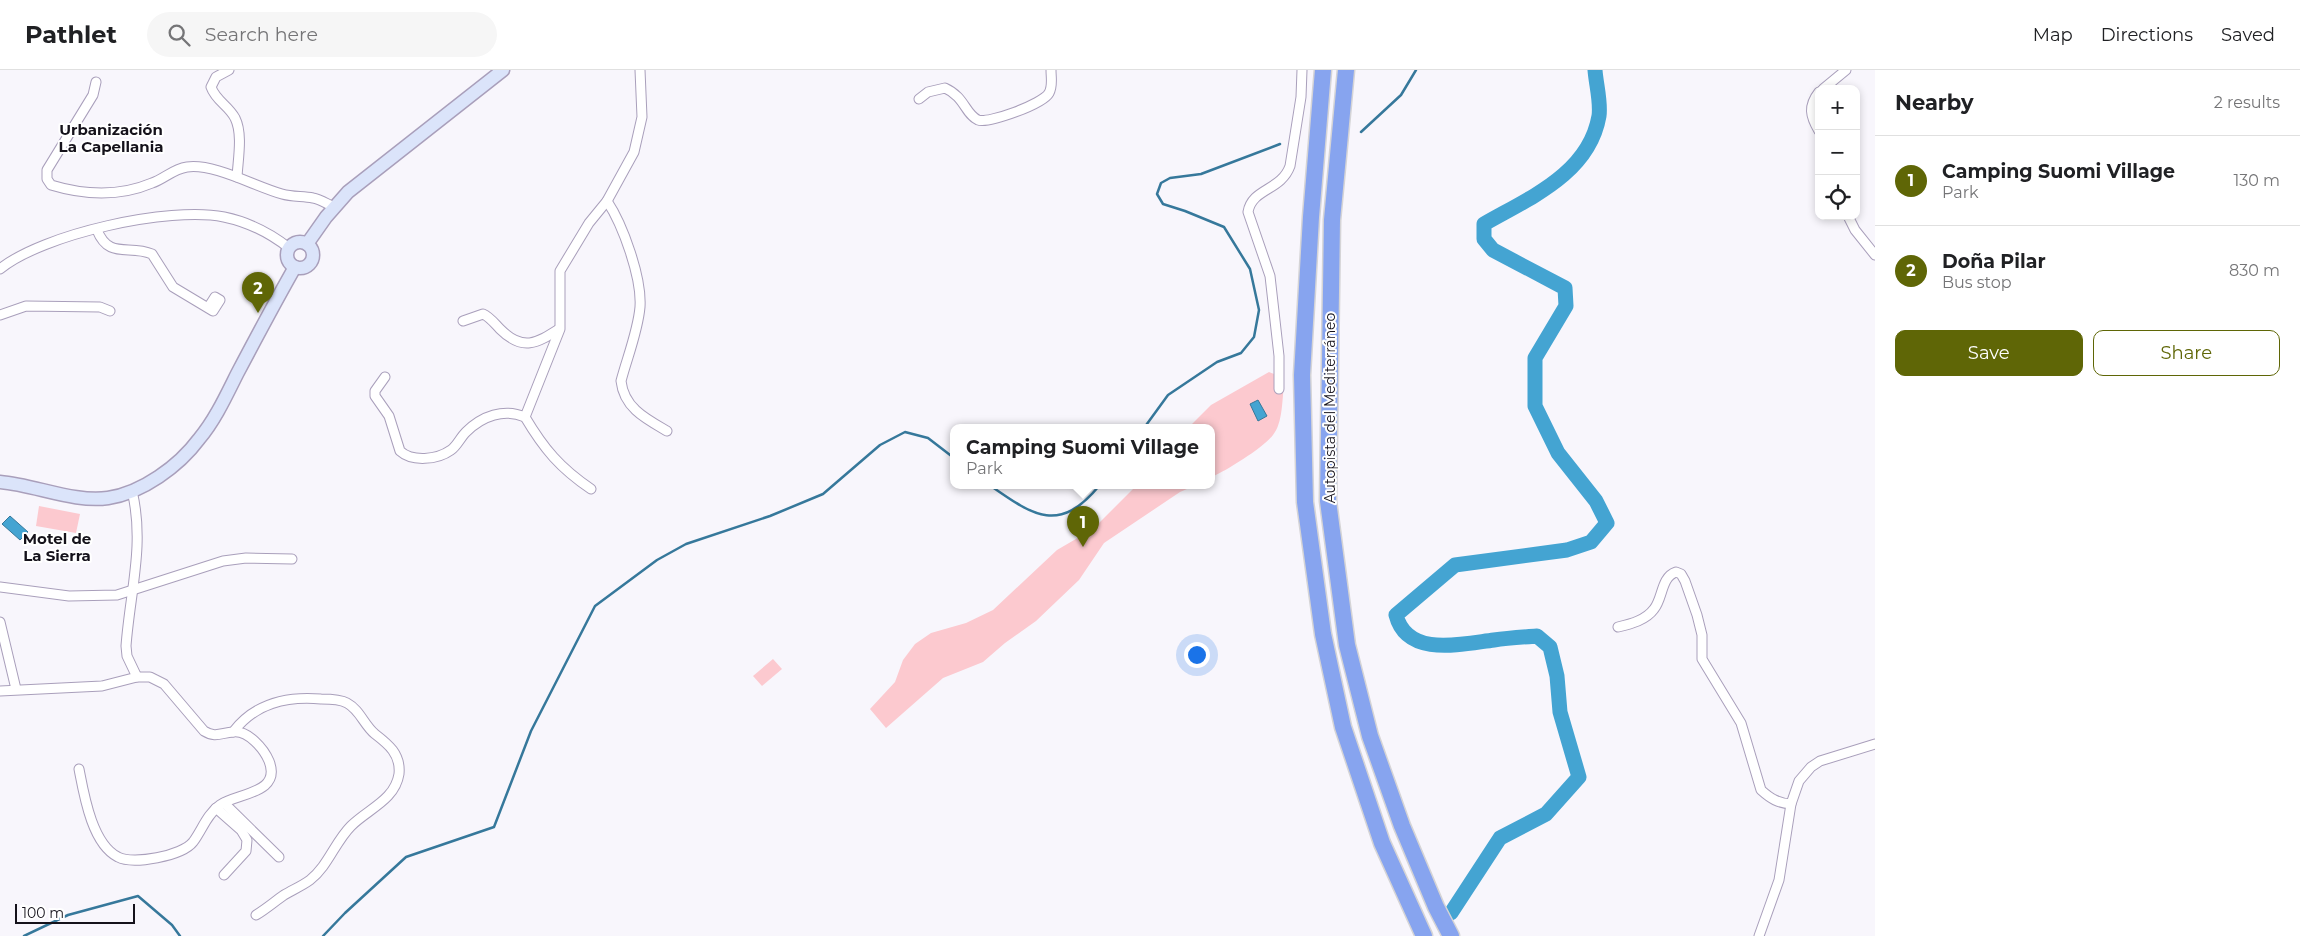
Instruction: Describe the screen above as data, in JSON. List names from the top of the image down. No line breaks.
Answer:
{"streets":{"highway":["Autopista del Mediterráneo"]},"districts":["Urbanización La Capellania","Motel de La Sierra"],"scale_bar":"100 m","page":{"header":"Pathlet","search":"Search here","nav":["Map","Directions","Saved"],"heading":["Nearby","2 results"],"map_buttons":["+","−"],"list":[{"mark":"1","name":"Camping Suomi Village","note":"Park","value":"130 m"},{"mark":"2","name":"Doña Pilar","note":"Bus stop","value":"830 m"}],"pins":["2","1"],"buttons":["Save","Share"],"popup":["Camping Suomi Village","Park"],"scale":"100 m"}}
